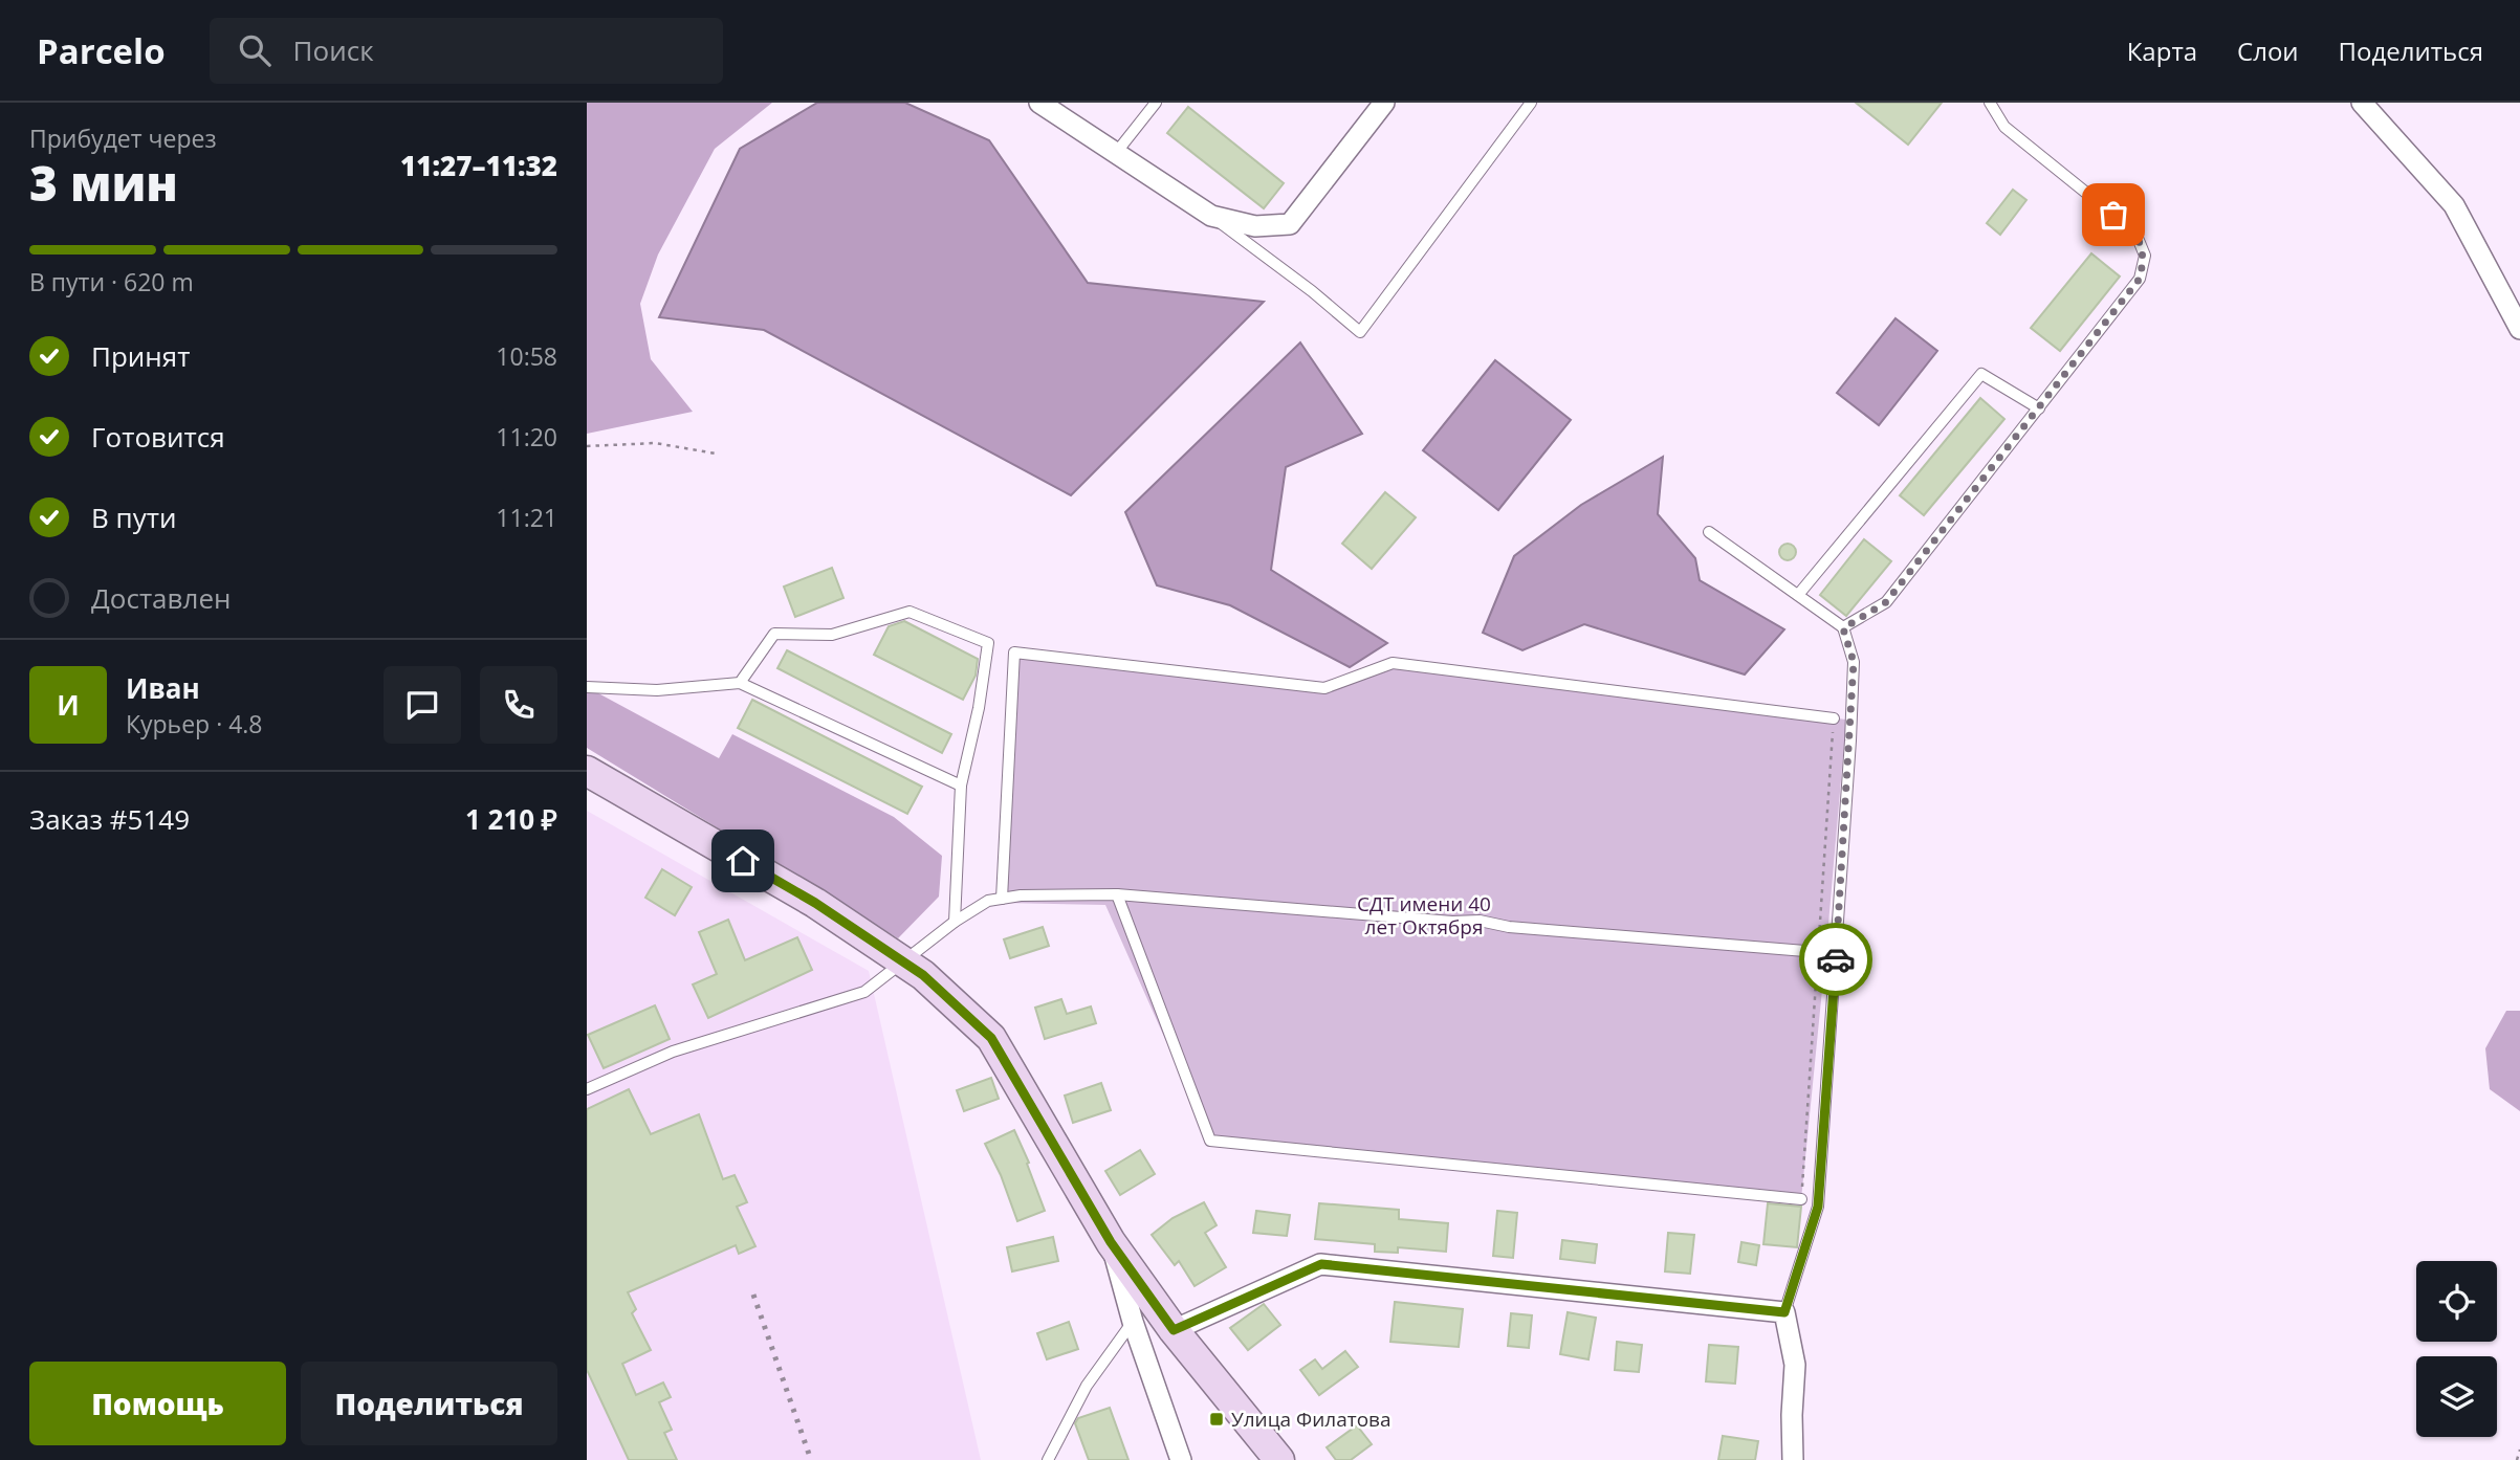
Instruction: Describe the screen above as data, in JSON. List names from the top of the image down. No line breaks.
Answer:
{"parks":["СДТ имени 40 лет Октября"],"places":{"transit":["Улица Филатова"]},"page":{"header":"Parcelo","search":"Поиск","nav":["Карта","Слои","Поделиться"],"heading":["3 мин","Прибудет через","11:27–11:32"],"panel":["Иван","Курьер · 4.8","Заказ #5149","1 210 ₽"],"bar":"В пути · 620 m","list":[["Принят","10:58"],["Готовится","11:20"],["В пути","11:21"],"Доставлен"],"round":"И","buttons":["Помощь","Поделиться"]}}
